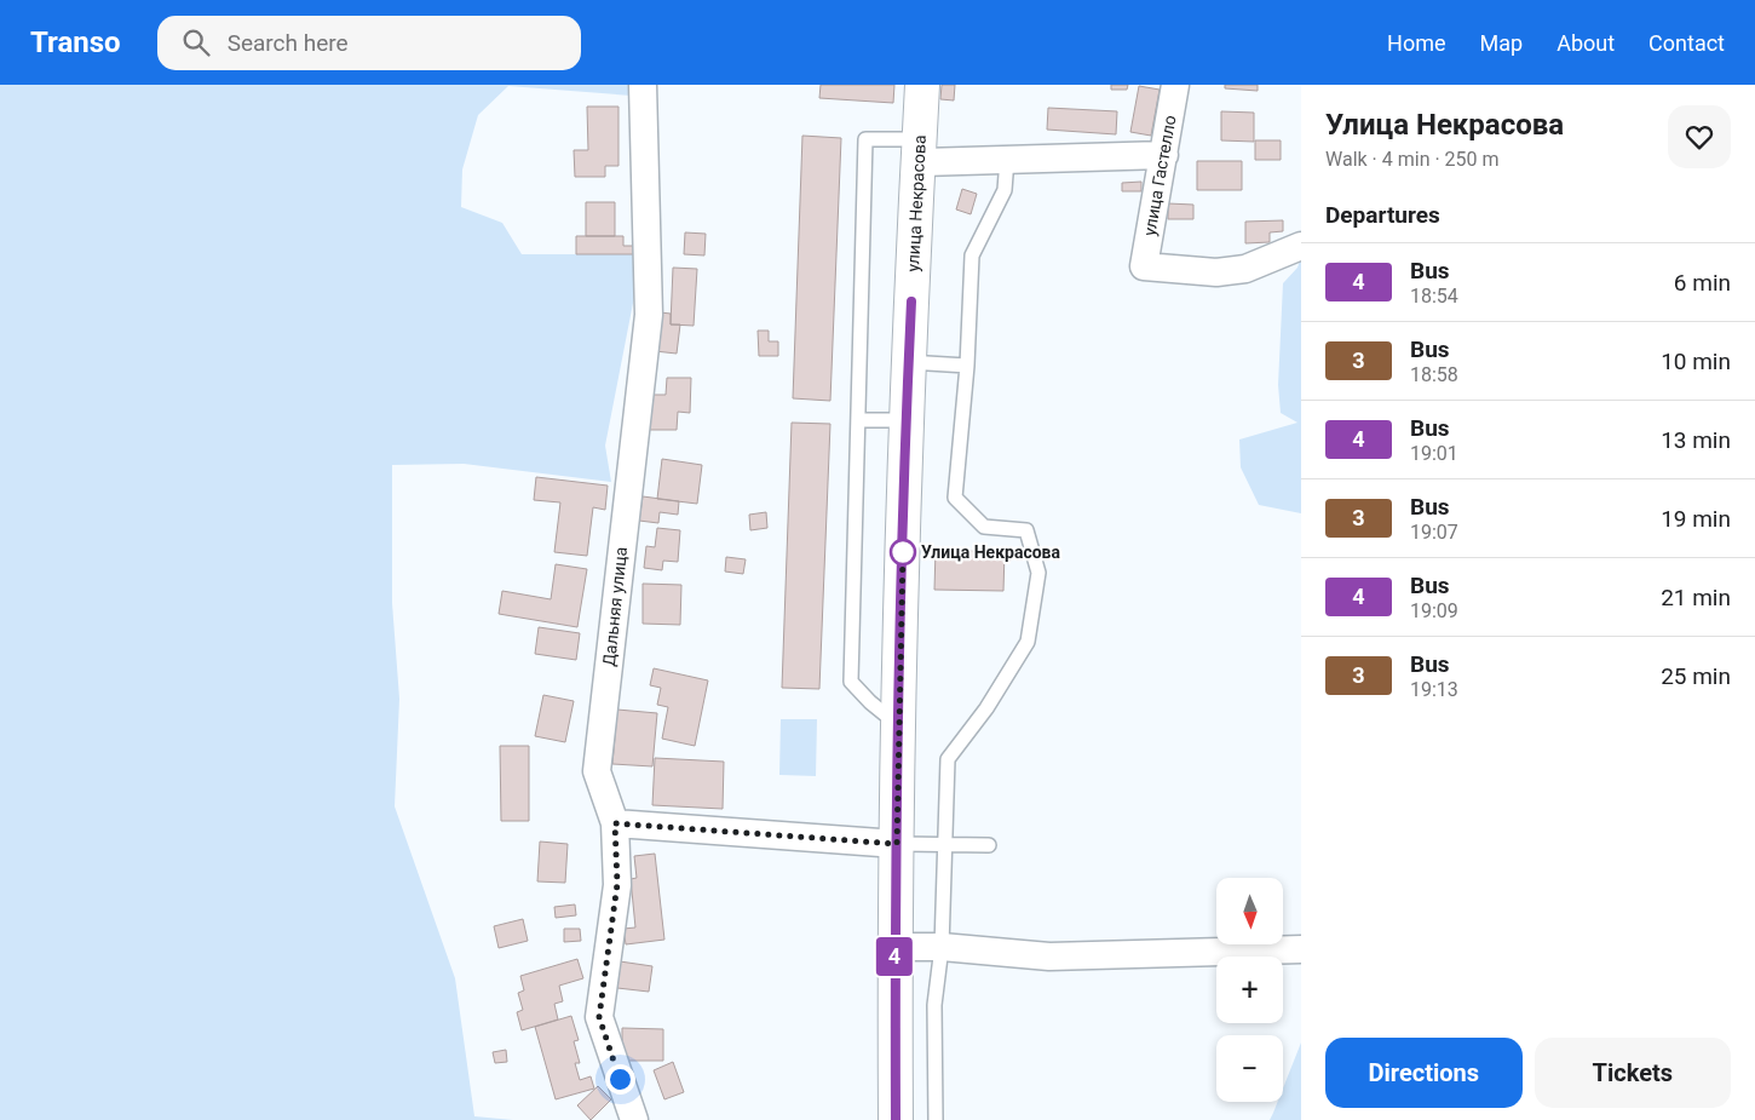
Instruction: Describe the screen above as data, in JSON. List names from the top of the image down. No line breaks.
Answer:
{"streets":{"street":["улица Гастелло","улица Некрасова","Дальняя улица"]},"places":["Улица Некрасова"],"lines":["bus line 4"],"north":"bottom","page":{"header":"Transo","search":"Search here","nav":["Home","Map","About","Contact"],"on_map":"4","heading":[["Улица Некрасова","Walk · 4 min · 250 m"],"Departures"],"list":[{"mark":"4","name":"Bus","note":"18:54","value":"6 min"},{"mark":"3","name":"Bus","note":"18:58","value":"10 min"},{"mark":"4","name":"Bus","note":"19:01","value":"13 min"},{"mark":"3","name":"Bus","note":"19:07","value":"19 min"},{"mark":"4","name":"Bus","note":"19:09","value":"21 min"},{"mark":"3","name":"Bus","note":"19:13","value":"25 min"}],"map_buttons":["+","−"],"buttons":["Directions","Tickets"]}}
